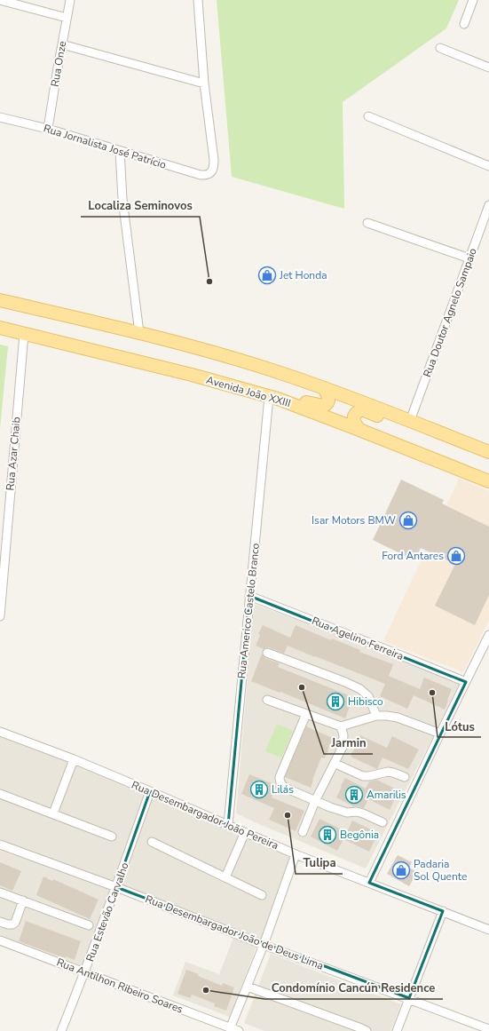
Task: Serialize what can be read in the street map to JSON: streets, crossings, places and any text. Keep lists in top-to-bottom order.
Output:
{
  "streets": {
    "main road": ["Avenida João XXIII"],
    "street": [
      "Rua Onze",
      "Rua Jornalista José Patrício",
      "Rua Doutor Agnelo Sampaio",
      "Rua Azar Chaib",
      "Rua Americo Castelo Branco",
      "Rua Agelino Ferreira",
      "Rua Desembargador João Pereira",
      "Rua Estevão Carvalho",
      "Rua Desembargador João de Deus Lima",
      "Rua Antilhon Ribeiro Soares"
    ]
  },
  "crossings": [
    ["Rua Onze", "Rua Jornalista José Patrício"],
    ["Avenida João XXIII", "Rua Azar Chaib"],
    ["Avenida João XXIII", "Rua Americo Castelo Branco"],
    ["Rua Americo Castelo Branco", "Rua Agelino Ferreira"],
    ["Rua Americo Castelo Branco", "Rua Desembargador João Pereira"],
    ["Rua Desembargador João Pereira", "Rua Estevão Carvalho"],
    ["Rua Estevão Carvalho", "Rua Desembargador João de Deus Lima"],
    ["Rua Estevão Carvalho", "Rua Antilhon Ribeiro Soares"]
  ],
  "places": {
    "shop": [
      "Jet Honda",
      "Isar Motors BMW",
      "Ford Antares",
      "Padaria Sol Quente"
    ],
    "other": [
      "Localiza Seminovos",
      "Jarmin",
      "Lótus",
      "Tulipa",
      "Condomínio Cancún Residence"
    ],
    "building": [
      "Hibisco",
      "Lilás",
      "Amarilis",
      "Begônia"
    ]
  }
}
